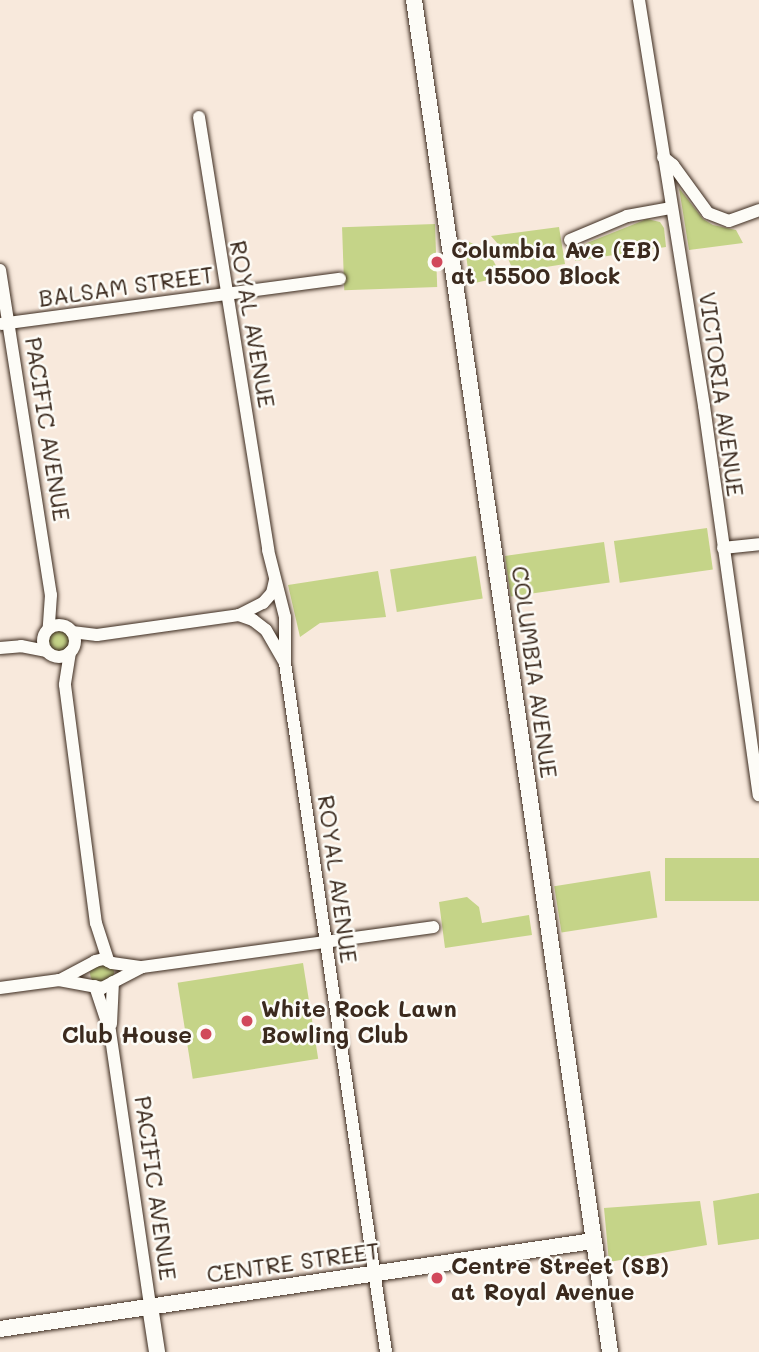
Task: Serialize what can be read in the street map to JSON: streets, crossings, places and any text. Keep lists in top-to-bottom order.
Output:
{
  "streets": {
    "street": [
      "BALSAM STREET",
      "ROYAL AVENUE",
      "VICTORIA AVENUE",
      "PACIFIC AVENUE",
      "COLUMBIA AVENUE",
      "CENTRE STREET"
    ]
  },
  "crossings": [
    ["BALSAM STREET", "ROYAL AVENUE"],
    ["BALSAM STREET", "PACIFIC AVENUE"],
    ["ROYAL AVENUE", "CENTRE STREET"],
    ["PACIFIC AVENUE", "CENTRE STREET"],
    ["COLUMBIA AVENUE", "CENTRE STREET"]
  ],
  "places": [
    "Columbia Ave (EB) at 15500 Block",
    "White Rock Lawn Bowling Club",
    "Club House",
    "Centre Street (SB) at Royal Avenue"
  ]
}
